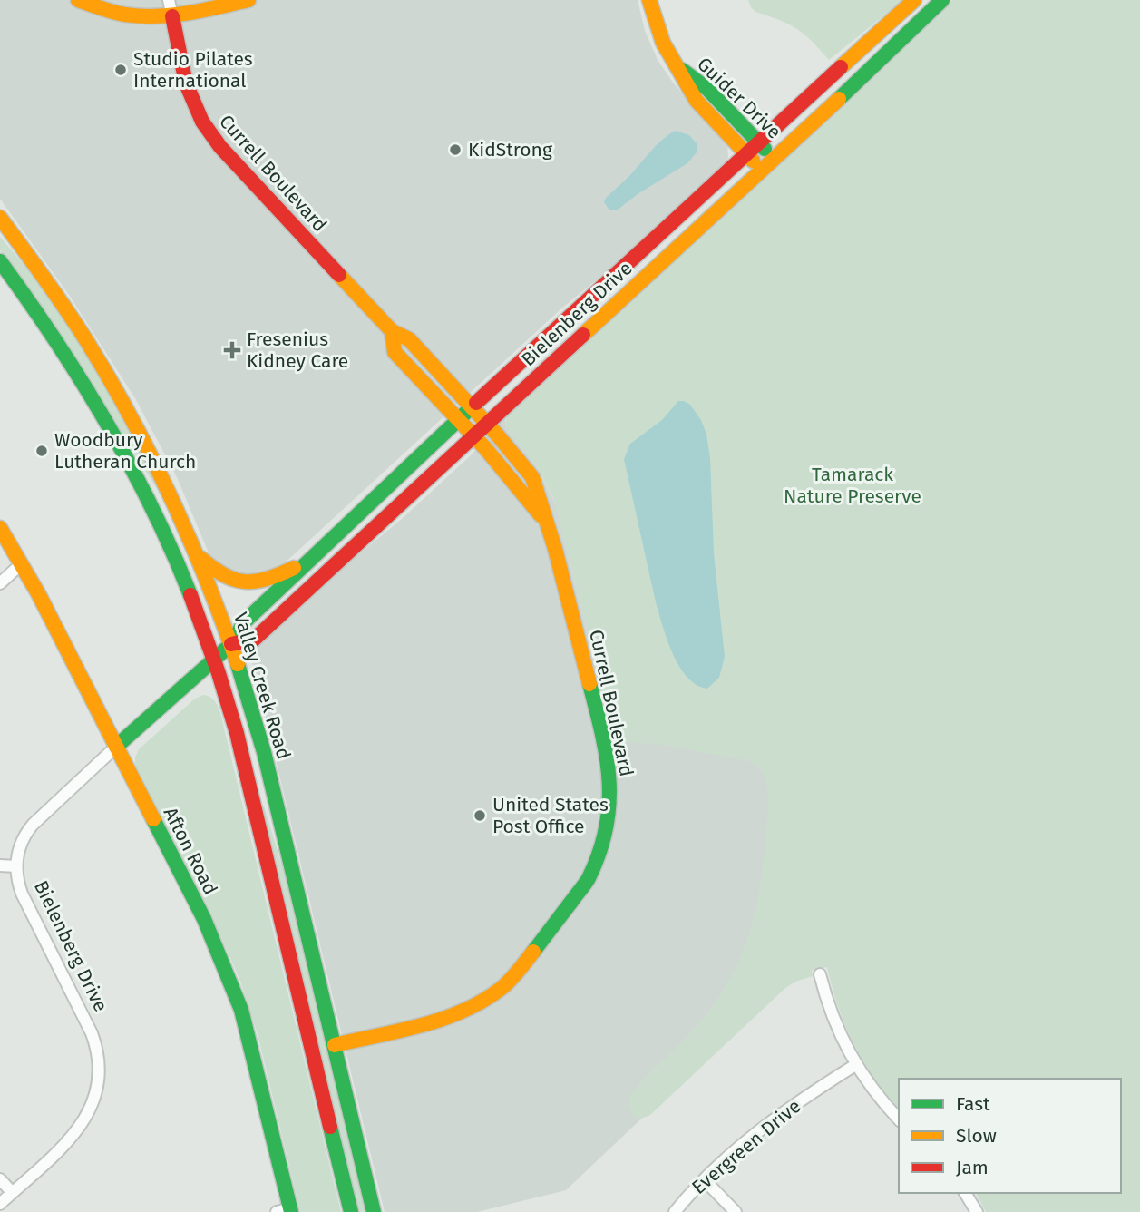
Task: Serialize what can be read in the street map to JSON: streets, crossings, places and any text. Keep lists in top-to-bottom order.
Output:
{
  "streets": {
    "street": [
      "Guider Drive",
      "Currell Boulevard",
      "Bielenberg Drive",
      "Valley Creek Road",
      "Afton Road",
      "Evergreen Drive"
    ]
  },
  "crossings": [
    ["Guider Drive", "Bielenberg Drive"],
    ["Currell Boulevard", "Bielenberg Drive"],
    ["Currell Boulevard", "Valley Creek Road"],
    ["Bielenberg Drive", "Valley Creek Road"],
    ["Bielenberg Drive", "Afton Road"]
  ],
  "parks": ["Tamarack Nature Preserve"],
  "places": {
    "other": [
      "Studio Pilates International",
      "KidStrong",
      "Woodbury Lutheran Church",
      "United States Post Office"
    ],
    "health": ["Fresenius Kidney Care"]
  },
  "legend": ["Fast", "Slow", "Jam"]
}
